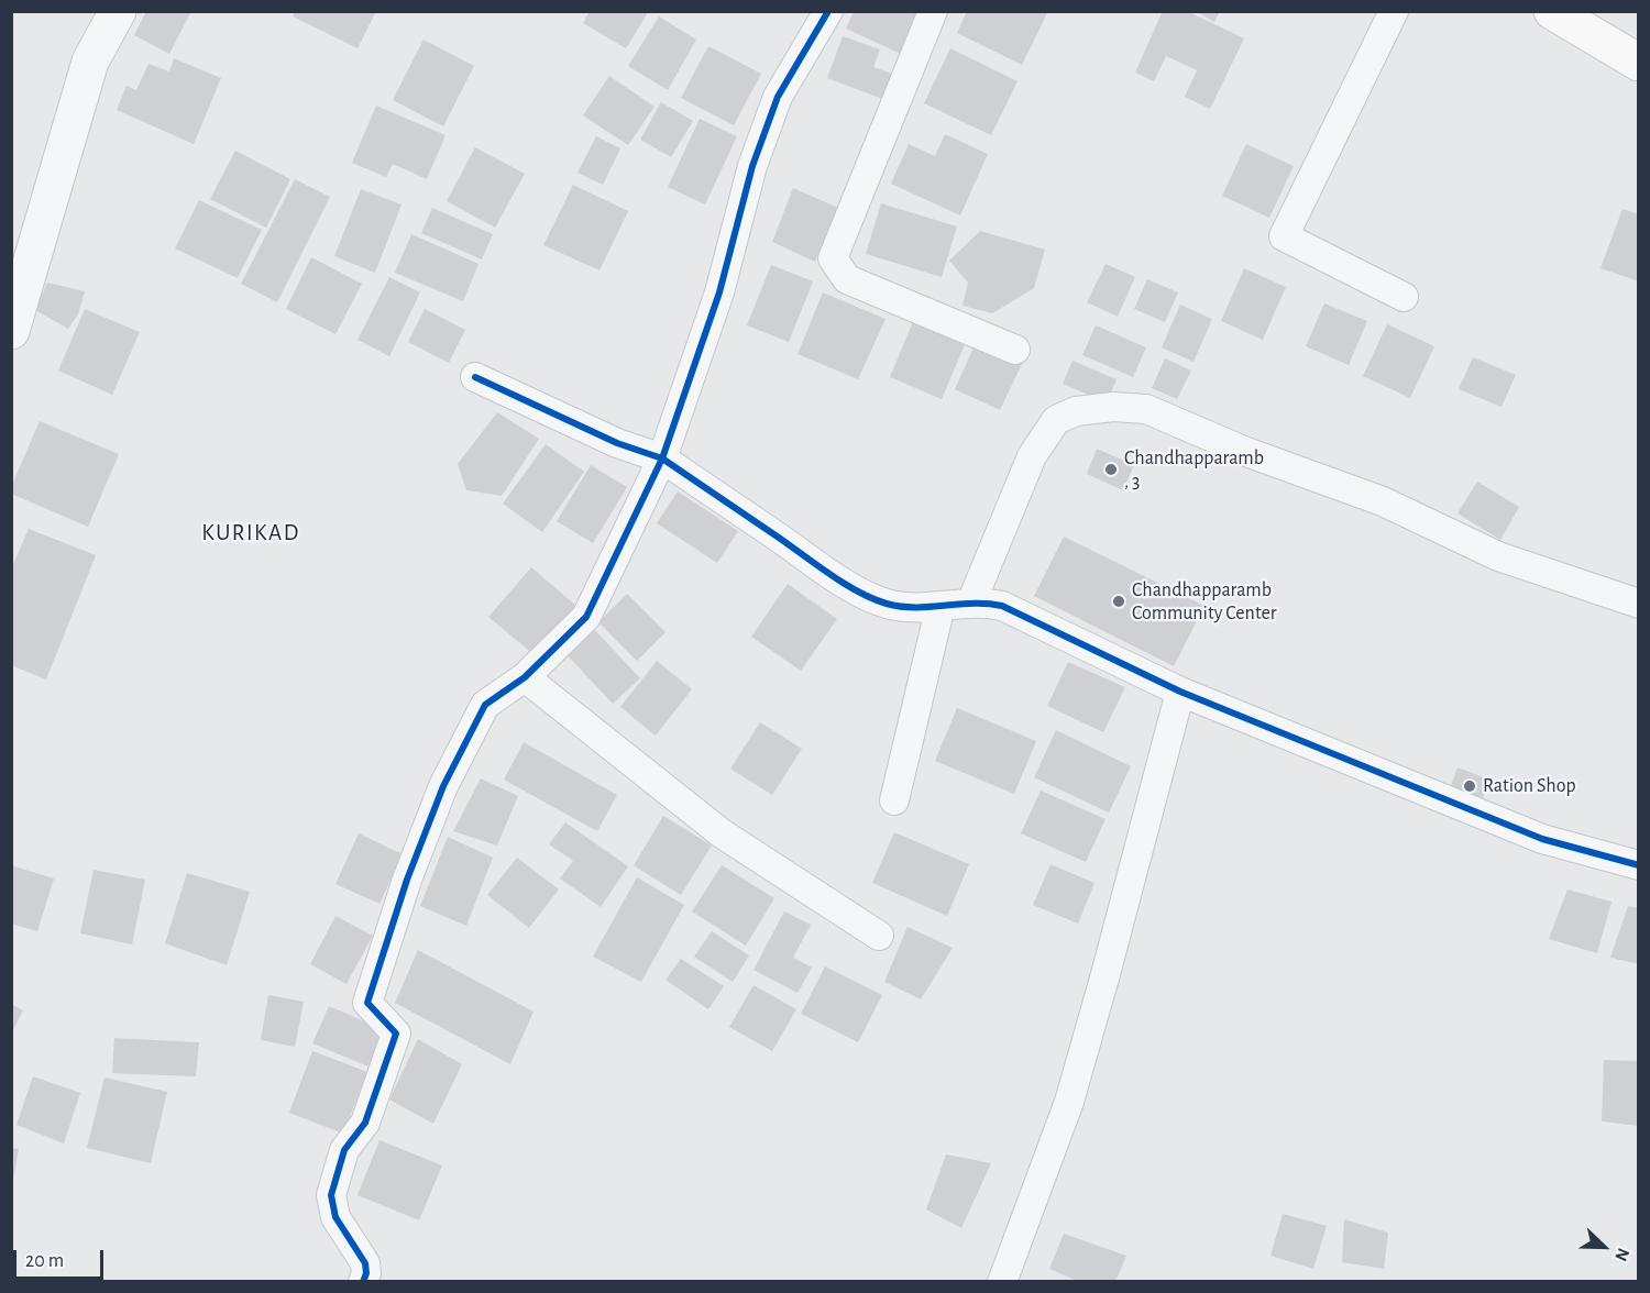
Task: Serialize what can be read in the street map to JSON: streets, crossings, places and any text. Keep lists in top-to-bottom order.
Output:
{
  "districts": ["KURIKAD"],
  "places": ["Chandhapparamb , 3", "Chandhapparamb Community Center", "Ration Shop"],
  "scale_bar": "20 m",
  "north": "bottom right"
}
